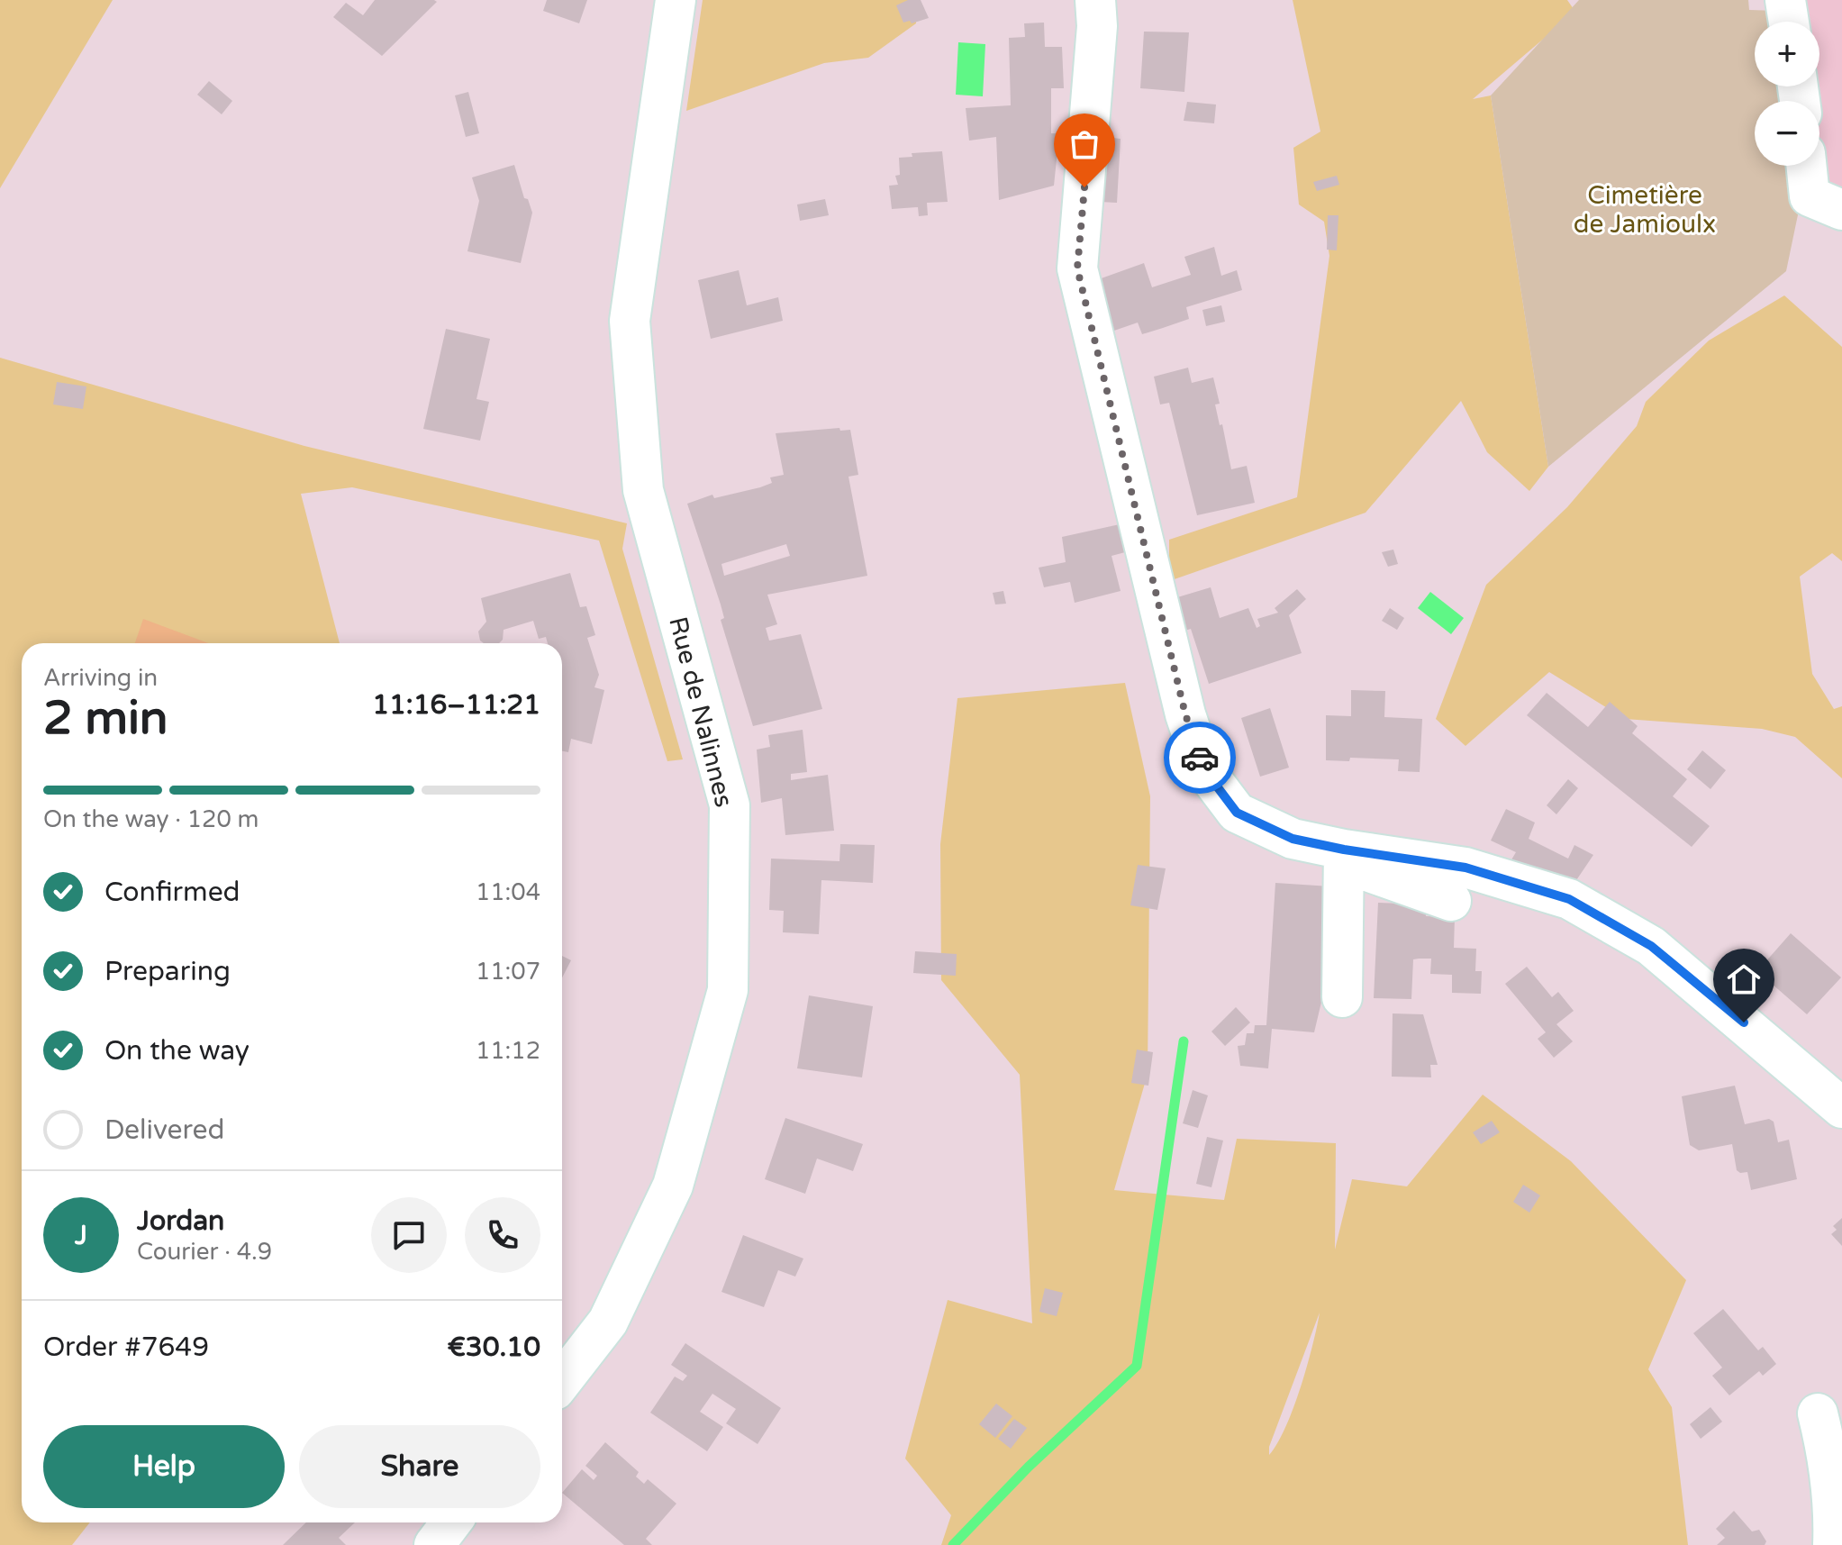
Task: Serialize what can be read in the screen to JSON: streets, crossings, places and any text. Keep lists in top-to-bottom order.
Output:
{
  "streets": {
    "street": ["Rue de Nalinnes"]
  },
  "parks": ["Cimetière de Jamioulx"],
  "page": {
    "map_buttons": ["+", "−"],
    "heading": ["2 min", "Arriving in", "11:16–11:21"],
    "panel": [
      "Jordan",
      "Courier · 4.9",
      "Order #7649",
      "€30.10"
    ],
    "bar": "On the way · 120 m",
    "list": [
      ["Confirmed", "11:04"],
      ["Preparing", "11:07"],
      ["On the way", "11:12"],
      "Delivered"
    ],
    "round": "J",
    "buttons": ["Help", "Share"]
  }
}
